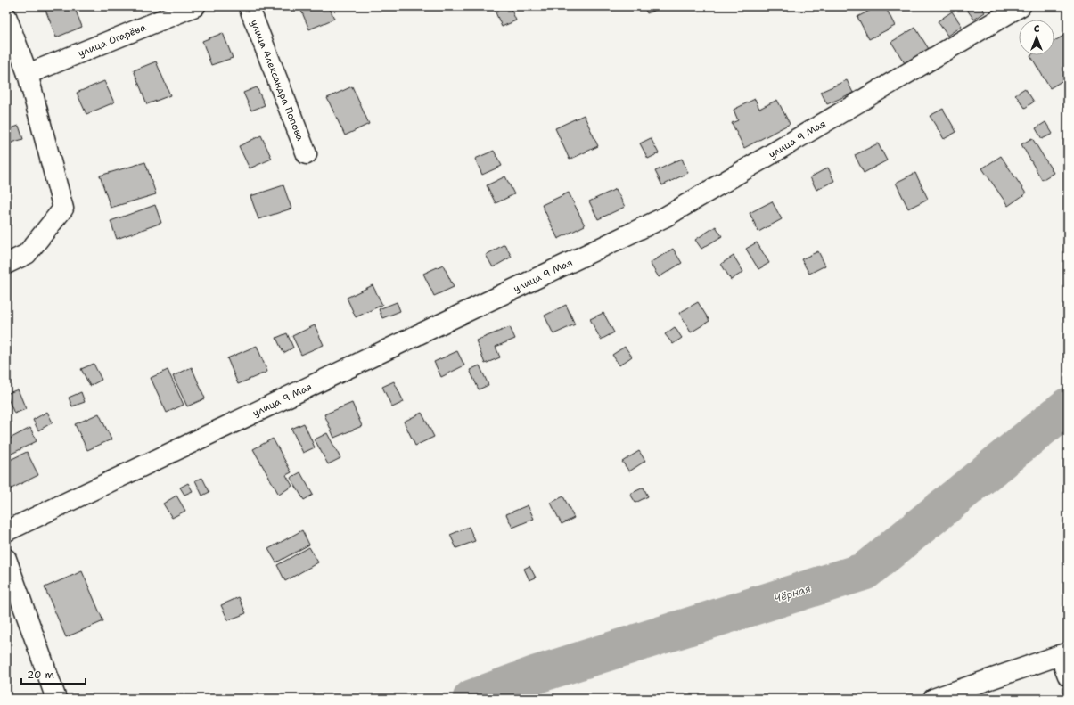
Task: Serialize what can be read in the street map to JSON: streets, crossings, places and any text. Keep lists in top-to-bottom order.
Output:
{
  "streets": {
    "street": ["улица Огарёва", "улица Александра Попова", "улица 9 Мая"]
  },
  "water": ["Чёрная"],
  "scale_bar": "20 m",
  "north": "top"
}
